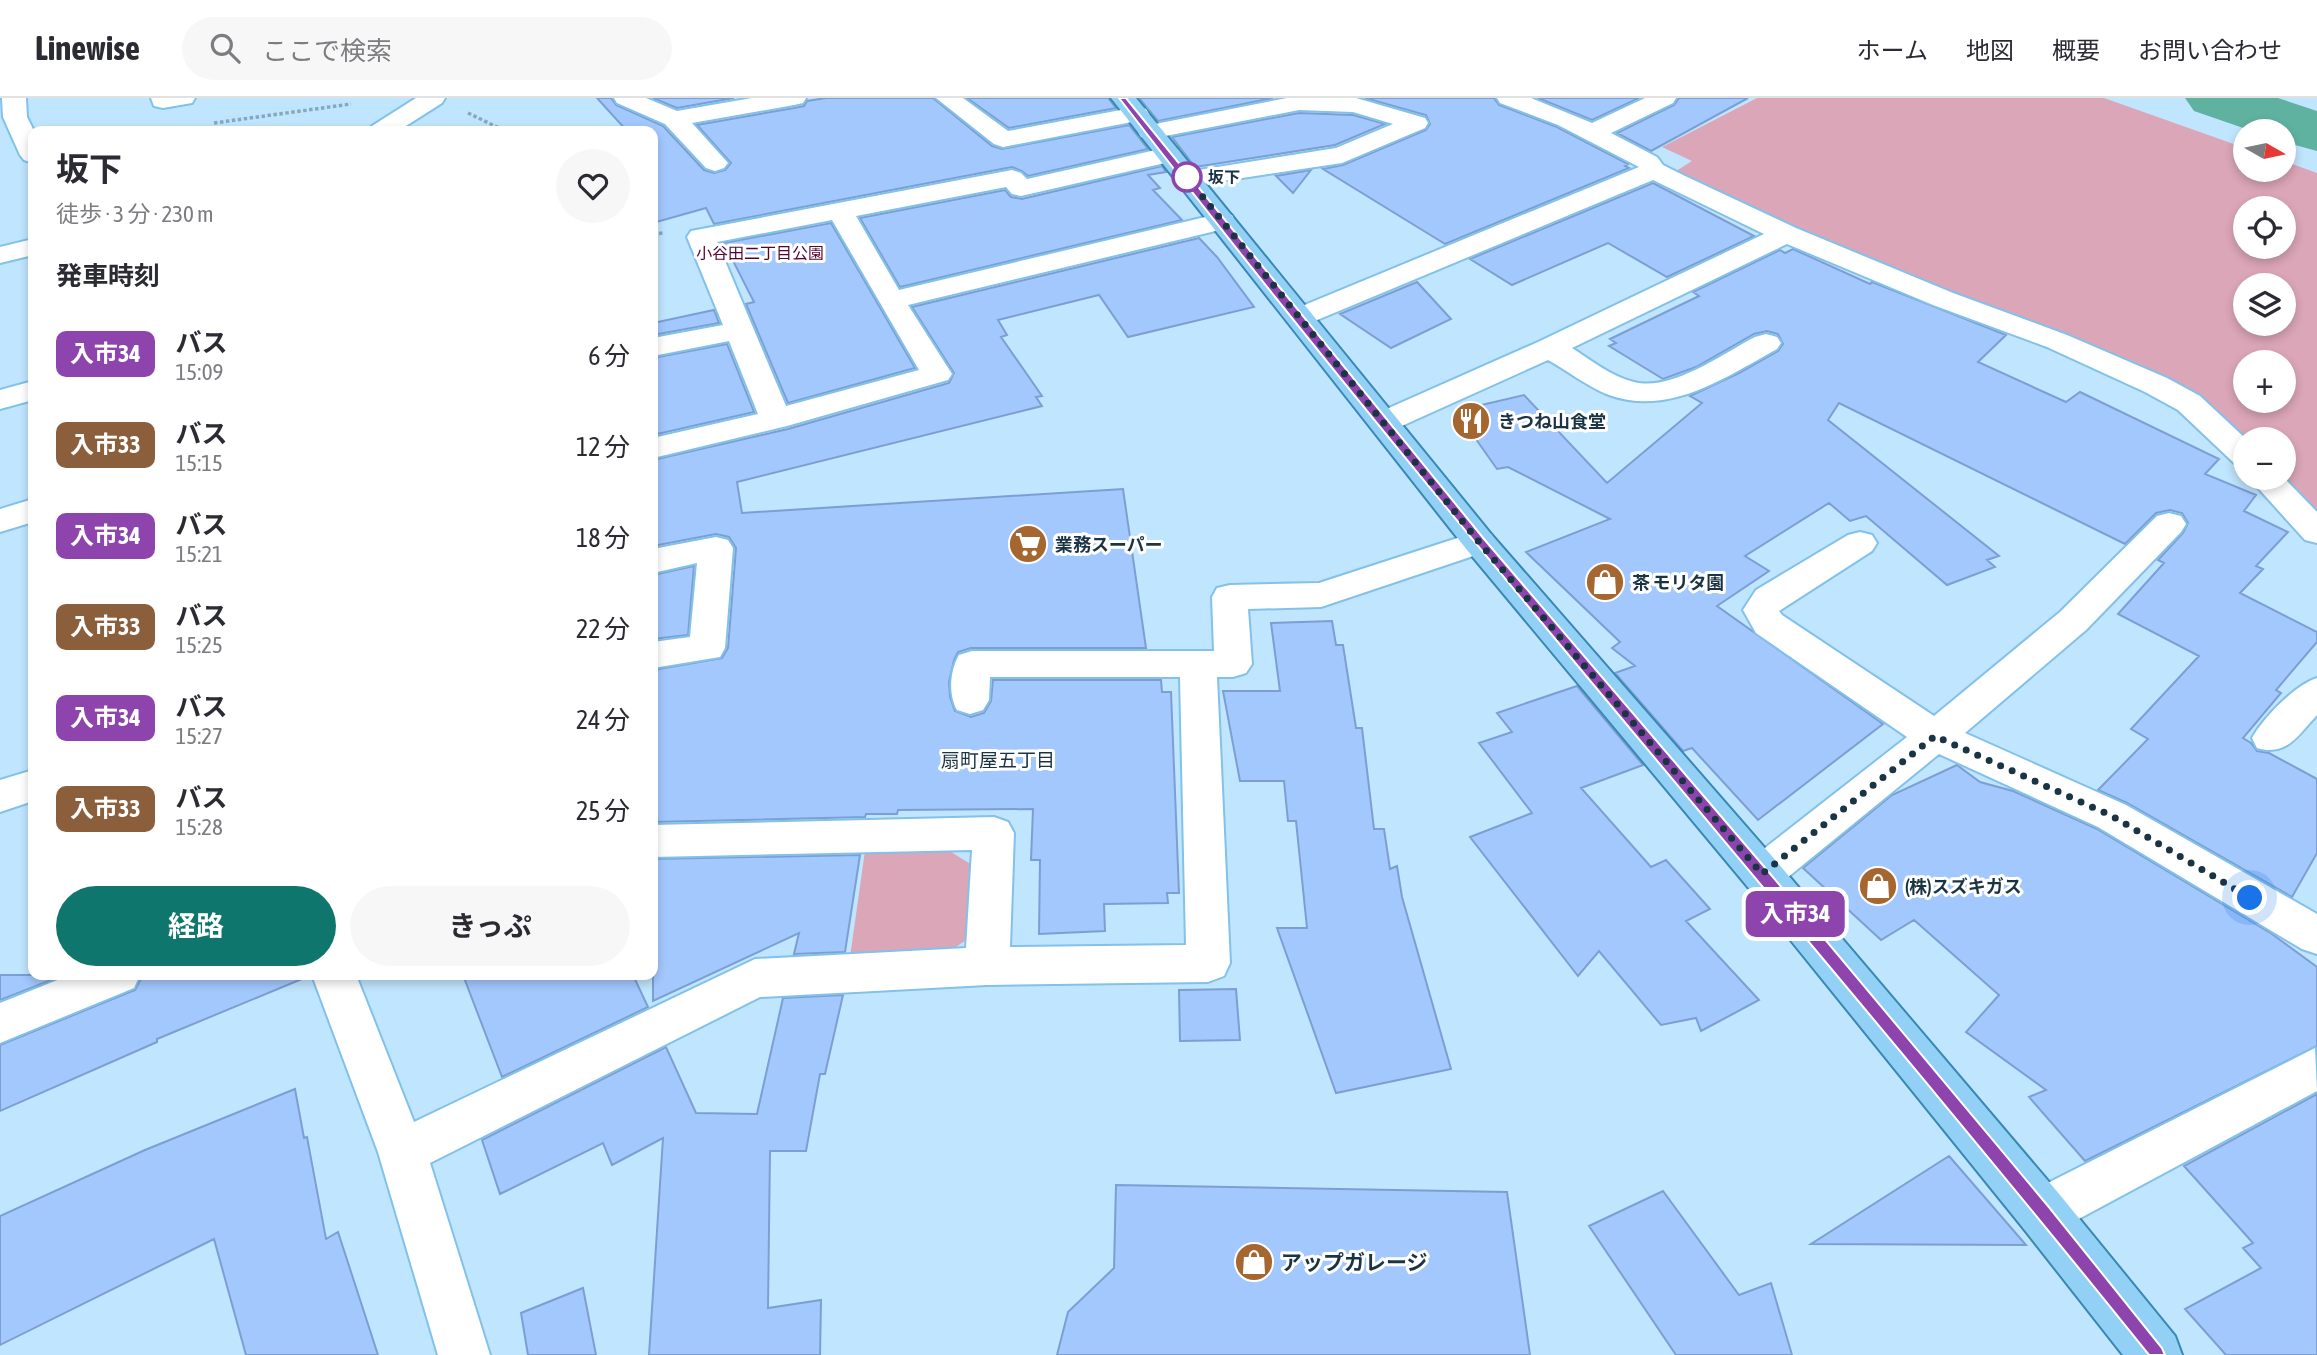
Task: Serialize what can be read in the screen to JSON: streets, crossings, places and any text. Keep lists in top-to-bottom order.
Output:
{
  "districts": ["扇町屋五丁目"],
  "parks": ["小谷田二丁目公園"],
  "places": {
    "other": ["坂下"],
    "restaurant": ["きつね山食堂"],
    "supermarket": ["業務スーパー"],
    "shop": ["茶 モリタ園", "(株)スズキガス", "アップガレージ"]
  },
  "lines": ["bus line 入市34"],
  "north": "right",
  "page": {
    "header": "Linewise",
    "search": "ここで検索",
    "nav": [
      "ホーム",
      "地図",
      "概要",
      "お問い合わせ"
    ],
    "on_map": "入市34",
    "map_buttons": ["+", "−"],
    "heading": [
      ["坂下", "徒歩 · 3 分 · 230 m"],
      "発車時刻"
    ],
    "list": [
      {
        "mark": "入市34",
        "name": "バス",
        "note": "15:09",
        "value": "6 分"
      },
      {
        "mark": "入市33",
        "name": "バス",
        "note": "15:15",
        "value": "12 分"
      },
      {
        "mark": "入市34",
        "name": "バス",
        "note": "15:21",
        "value": "18 分"
      },
      {
        "mark": "入市33",
        "name": "バス",
        "note": "15:25",
        "value": "22 分"
      },
      {
        "mark": "入市34",
        "name": "バス",
        "note": "15:27",
        "value": "24 分"
      },
      {
        "mark": "入市33",
        "name": "バス",
        "note": "15:28",
        "value": "25 分"
      }
    ],
    "buttons": ["経路", "きっぷ"]
  }
}
